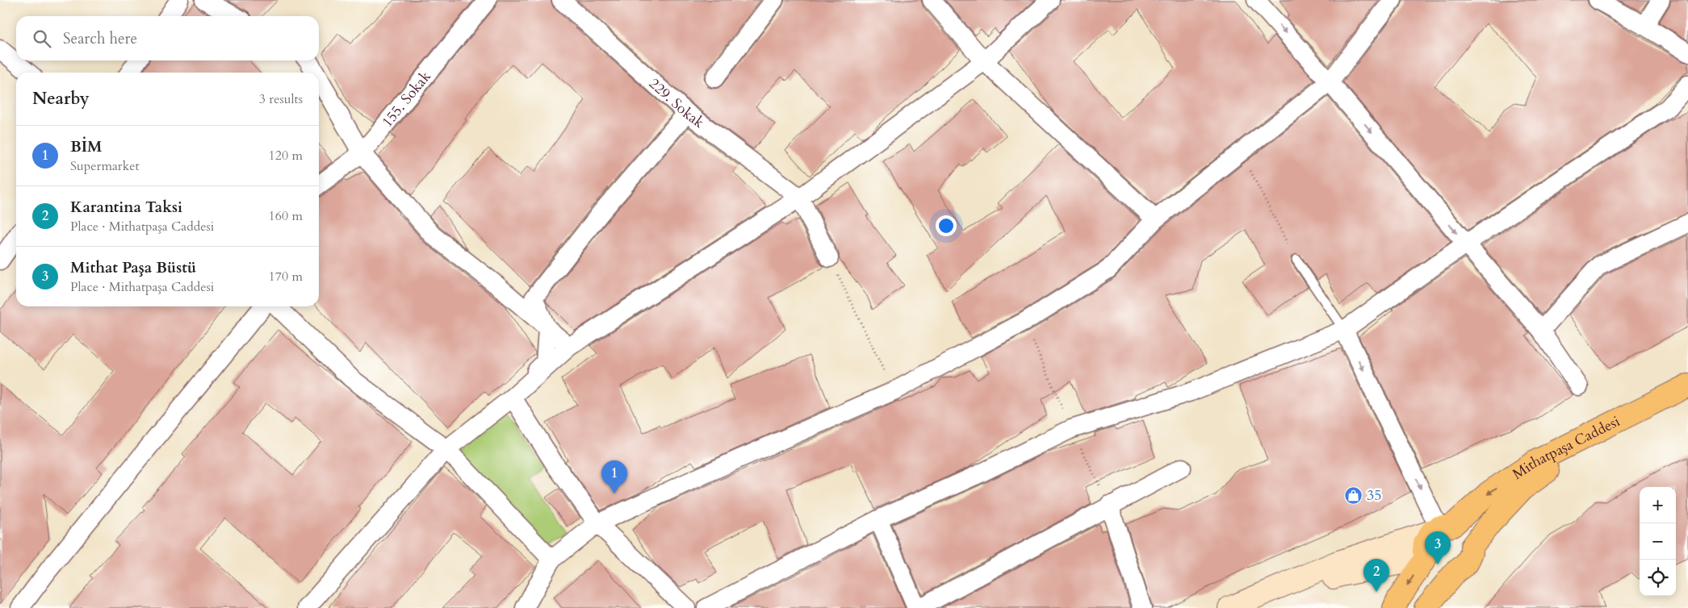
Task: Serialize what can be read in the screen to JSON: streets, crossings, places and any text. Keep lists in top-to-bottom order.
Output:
{
  "streets": {
    "main road": ["Mithatpaşa Caddesi"],
    "street": ["155. Sokak", "229. Sokak"]
  },
  "places": {
    "shop": ["35"]
  },
  "page": {
    "search": "Search here",
    "heading": ["Nearby", "3 results"],
    "list": [
      {
        "mark": "1",
        "name": "BİM",
        "note": "Supermarket",
        "value": "120 m"
      },
      {
        "mark": "2",
        "name": "Karantina Taksi",
        "note": "Place · Mithatpaşa Caddesi",
        "value": "160 m"
      },
      {
        "mark": "3",
        "name": "Mithat Paşa Büstü",
        "note": "Place · Mithatpaşa Caddesi",
        "value": "170 m"
      }
    ],
    "pins": ["1", "3", "2"],
    "map_buttons": ["+", "−"]
  }
}
